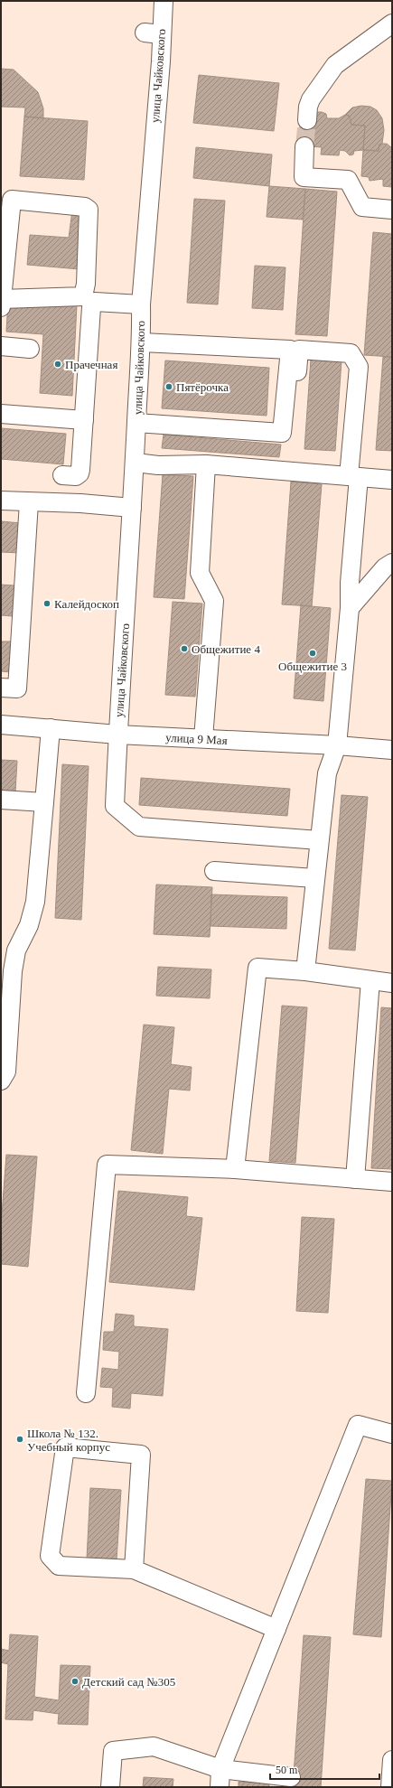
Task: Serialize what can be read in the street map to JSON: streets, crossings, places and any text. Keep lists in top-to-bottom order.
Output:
{
  "streets": {
    "street": ["улица Чайковского", "улица 9 Мая"]
  },
  "crossings": [
    ["улица Чайковского", "улица 9 Мая"]
  ],
  "places": [
    "Прачечная",
    "Пятёрочка",
    "Калейдоскоп",
    "Общежитие 4",
    "Общежитие 3",
    "Школа № 132. Учебный корпус",
    "Детский сад №305"
  ],
  "scale_bar": "50 m"
}
